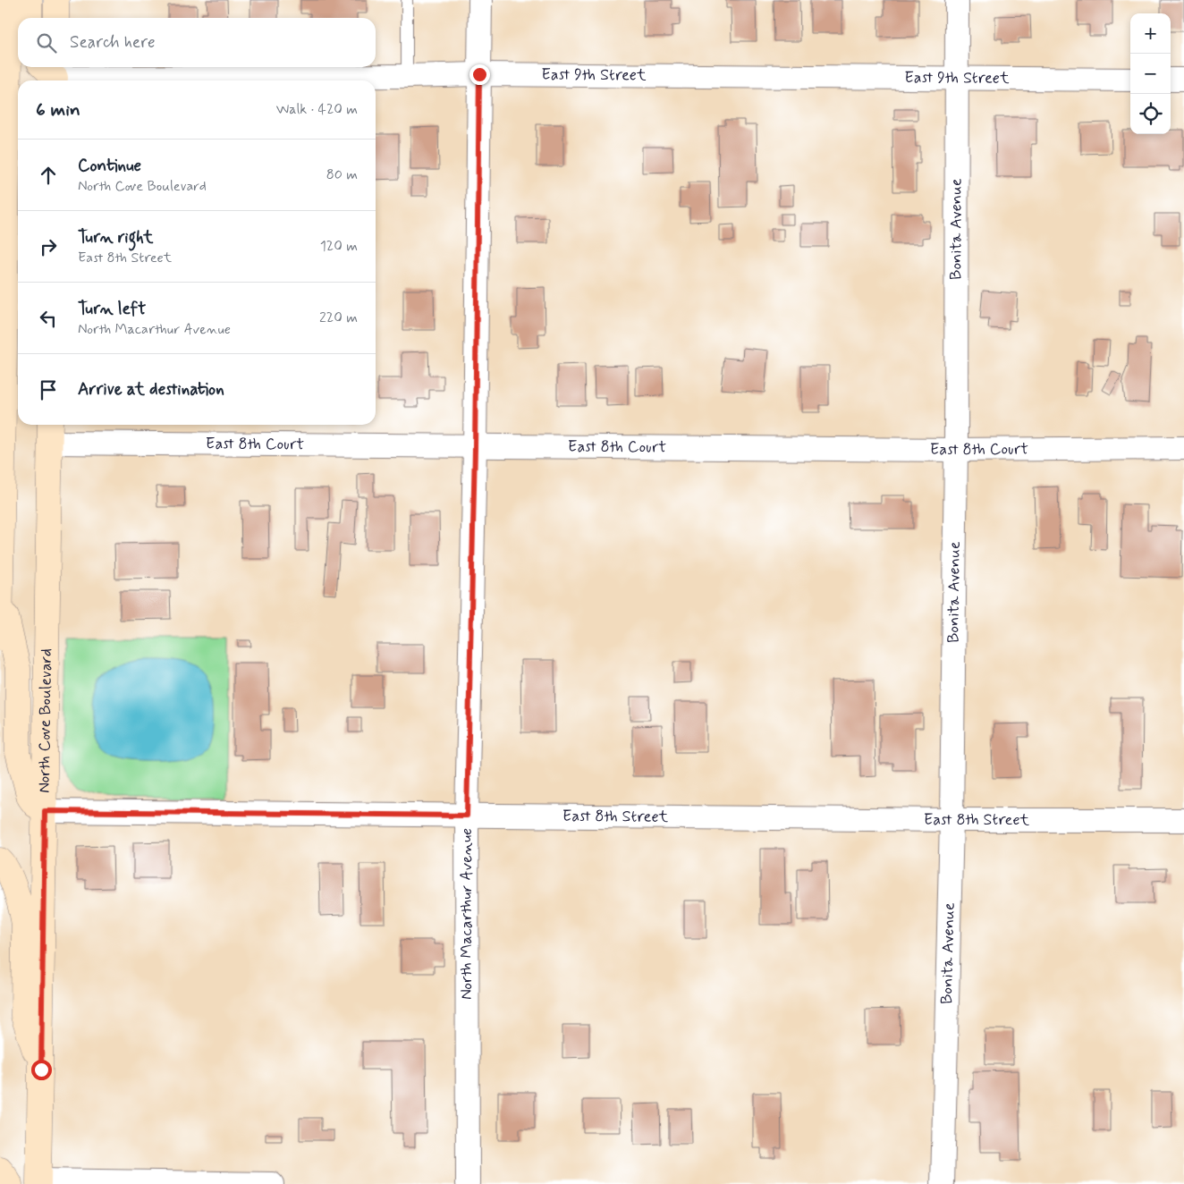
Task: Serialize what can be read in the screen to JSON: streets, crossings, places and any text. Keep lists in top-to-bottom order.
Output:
{
  "streets": {
    "main road": ["North Cove Boulevard"],
    "street": [
      "East 9th Street",
      "Bonita Avenue",
      "East 8th Court",
      "East 8th Street",
      "North Macarthur Avenue"
    ]
  },
  "crossings": [
    ["East 9th Street", "Bonita Avenue"],
    ["East 9th Street", "North Macarthur Avenue"],
    ["Bonita Avenue", "East 8th Court"],
    ["Bonita Avenue", "East 8th Street"],
    ["East 8th Court", "North Cove Boulevard"],
    ["East 8th Court", "North Macarthur Avenue"],
    ["North Cove Boulevard", "East 8th Street"],
    ["East 8th Street", "North Macarthur Avenue"]
  ],
  "page": {
    "map_buttons": ["+", "−"],
    "search": "Search here",
    "heading": ["6 min", "Walk · 420 m"],
    "list": [
      ["Continue", "North Cove Boulevard", "80 m"],
      ["Turn right", "East 8th Street", "120 m"],
      ["Turn left", "North Macarthur Avenue", "220 m"],
      "Arrive at destination"
    ]
  }
}
